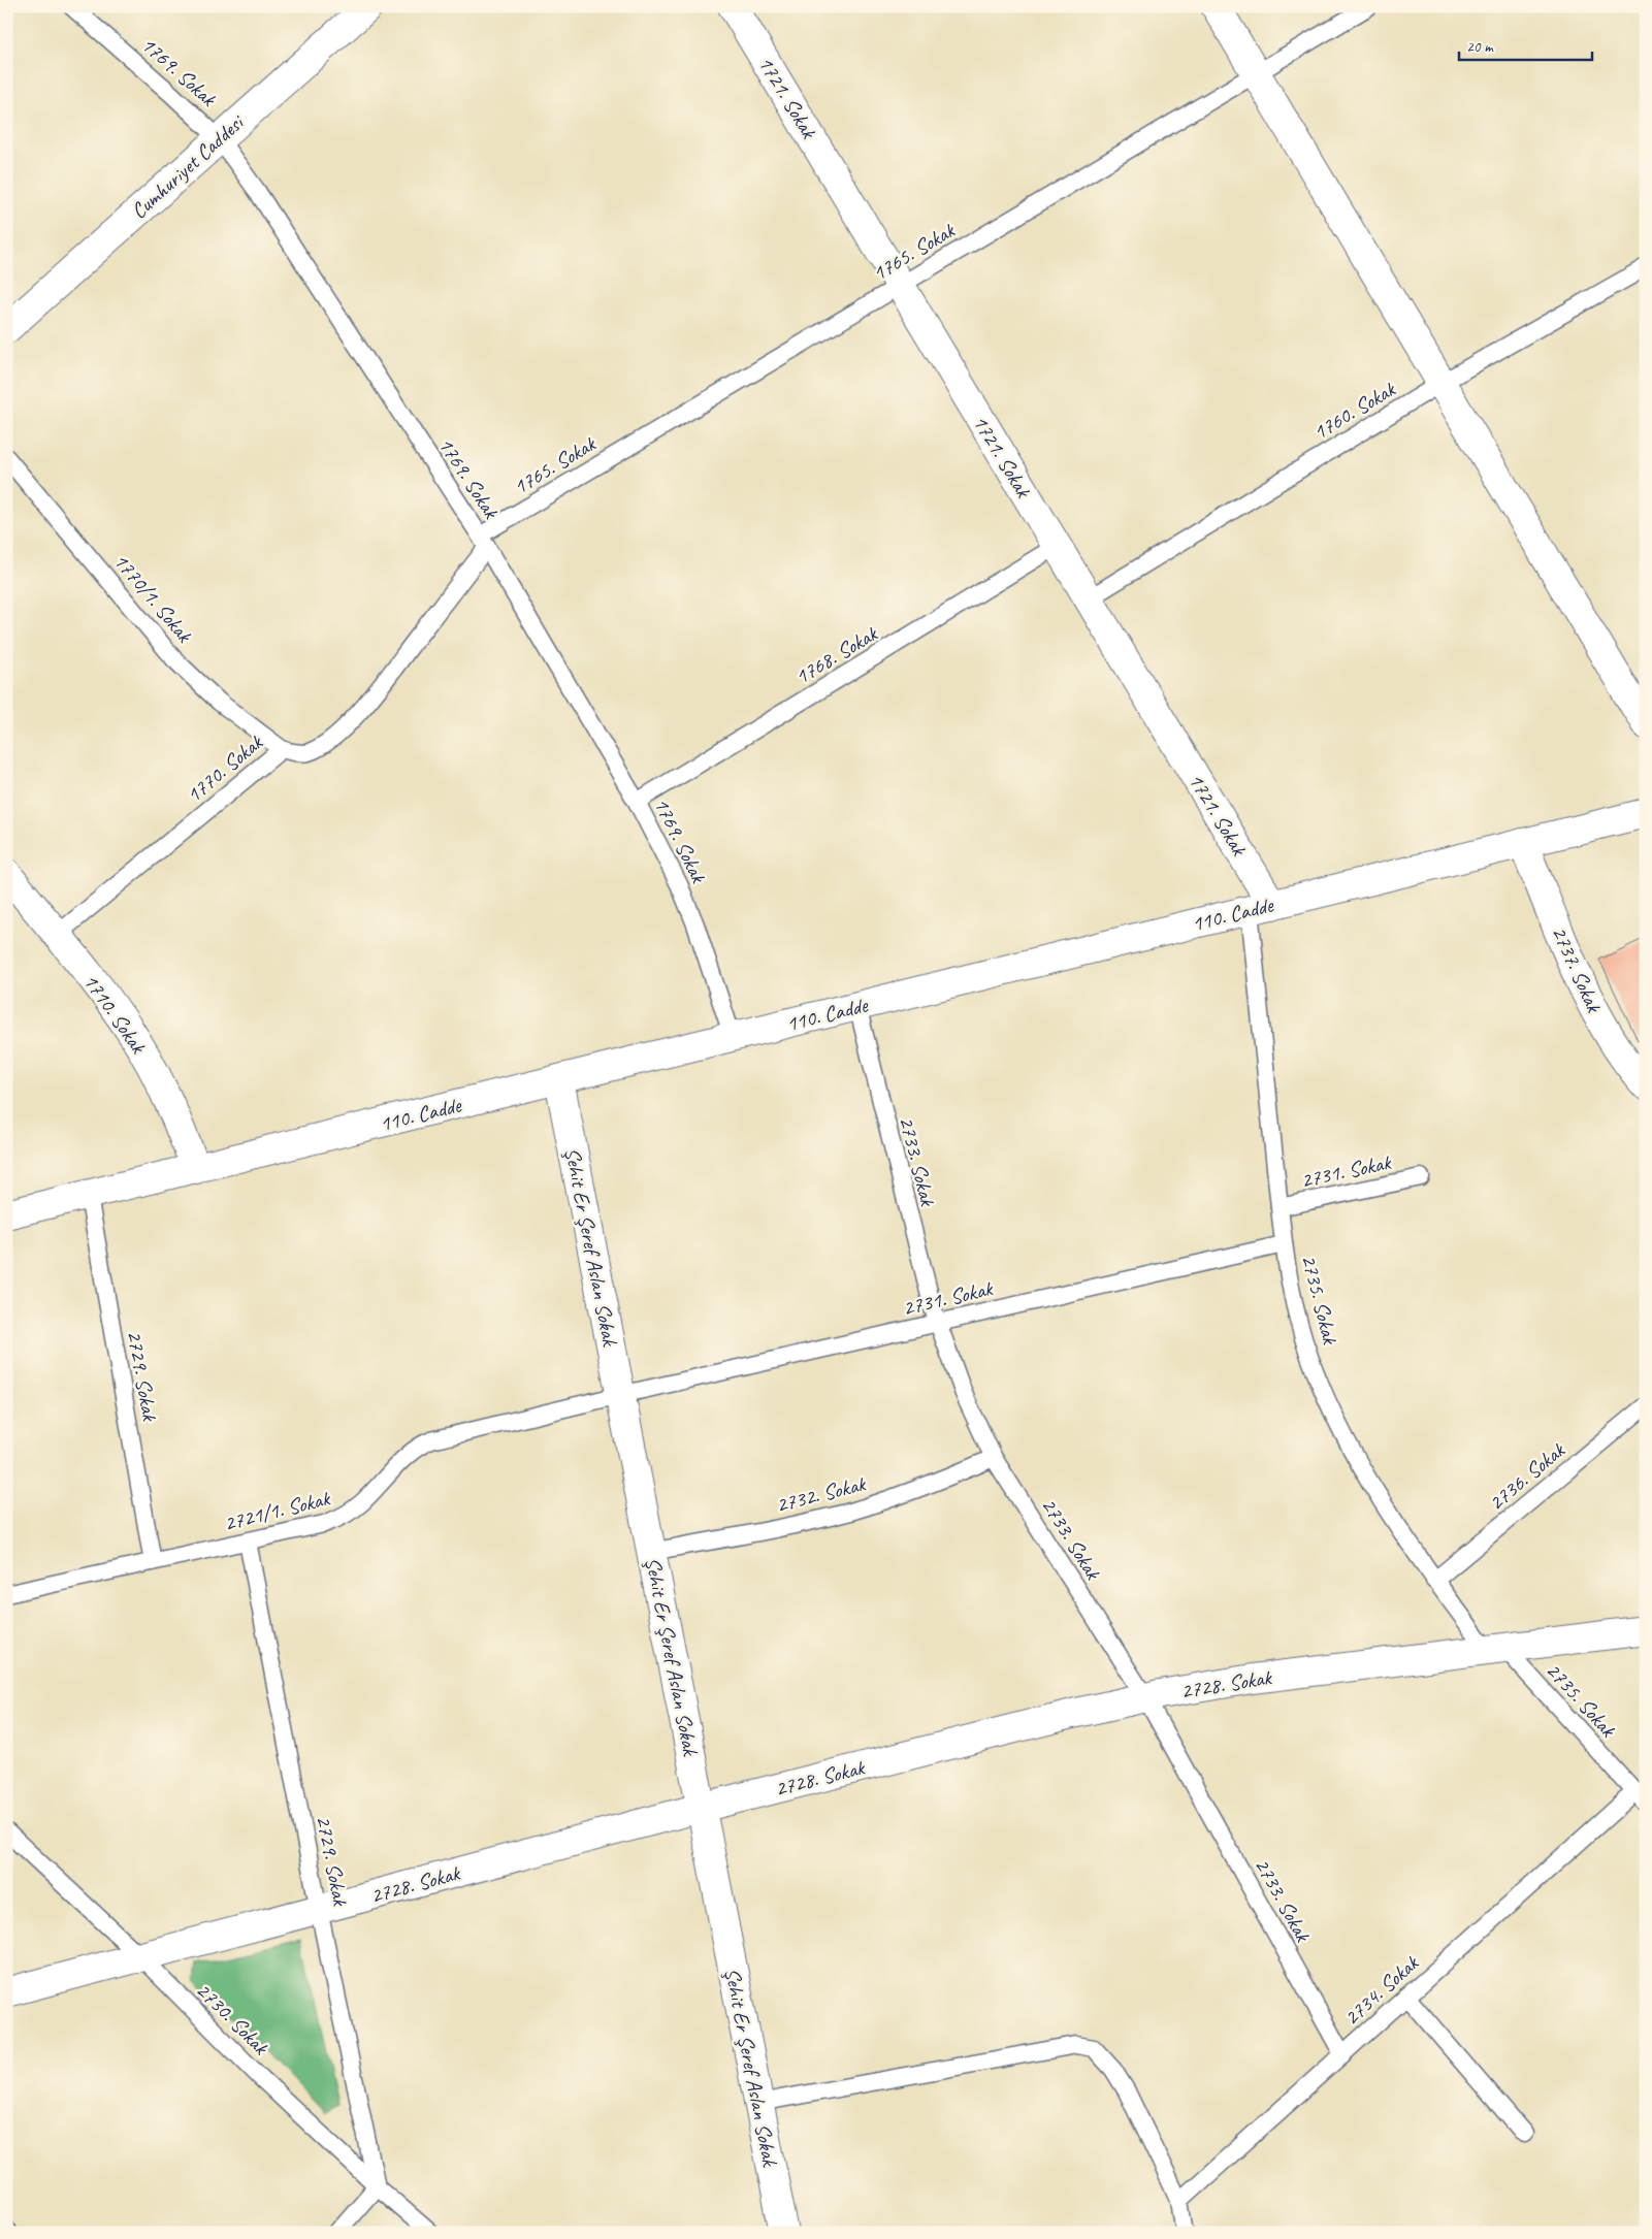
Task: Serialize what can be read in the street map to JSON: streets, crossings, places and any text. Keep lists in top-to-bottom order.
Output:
{
  "streets": {
    "street": [
      "1721. Sokak",
      "Cumhuriyet Caddesi",
      "110. Cadde",
      "2737. Sokak",
      "1710. Sokak",
      "Şehit Er Şeref Aslan Sokak",
      "2728. Sokak"
    ],
    "lane": [
      "1769. Sokak",
      "1765. Sokak",
      "1760. Sokak",
      "1770/1. Sokak",
      "1768. Sokak",
      "1770. Sokak",
      "2733. Sokak",
      "2731. Sokak",
      "2735. Sokak",
      "2729. Sokak",
      "2736. Sokak",
      "2732. Sokak",
      "2721/1. Sokak",
      "2734. Sokak",
      "2730. Sokak"
    ]
  },
  "crossings": [
    ["1769. Sokak", "Cumhuriyet Caddesi"],
    ["1769. Sokak", "1765. Sokak"],
    ["1769. Sokak", "1768. Sokak"],
    ["1769. Sokak", "1770. Sokak"],
    ["1769. Sokak", "110. Cadde"],
    ["1721. Sokak", "1765. Sokak"],
    ["1721. Sokak", "1760. Sokak"],
    ["1721. Sokak", "1768. Sokak"],
    ["1721. Sokak", "110. Cadde"],
    ["1721. Sokak", "2735. Sokak"],
    ["1765. Sokak", "1770. Sokak"],
    ["1770/1. Sokak", "1770. Sokak"],
    ["1770. Sokak", "1710. Sokak"],
    ["110. Cadde", "2737. Sokak"],
    ["110. Cadde", "1710. Sokak"],
    ["110. Cadde", "2733. Sokak"],
    ["110. Cadde", "Şehit Er Şeref Aslan Sokak"],
    ["110. Cadde", "2735. Sokak"],
    ["110. Cadde", "2729. Sokak"],
    ["2733. Sokak", "2731. Sokak"],
    ["2733. Sokak", "2732. Sokak"],
    ["2733. Sokak", "2728. Sokak"],
    ["2733. Sokak", "2734. Sokak"],
    ["2731. Sokak", "Şehit Er Şeref Aslan Sokak"],
    ["2731. Sokak", "2735. Sokak"],
    ["2731. Sokak", "2721/1. Sokak"],
    ["Şehit Er Şeref Aslan Sokak", "2732. Sokak"],
    ["Şehit Er Şeref Aslan Sokak", "2721/1. Sokak"],
    ["Şehit Er Şeref Aslan Sokak", "2728. Sokak"],
    ["2735. Sokak", "2736. Sokak"],
    ["2735. Sokak", "2728. Sokak"],
    ["2735. Sokak", "2734. Sokak"],
    ["2729. Sokak", "2721/1. Sokak"],
    ["2729. Sokak", "2728. Sokak"],
    ["2729. Sokak", "2730. Sokak"],
    ["2728. Sokak", "2730. Sokak"]
  ],
  "scale_bar": "20 m"
}
